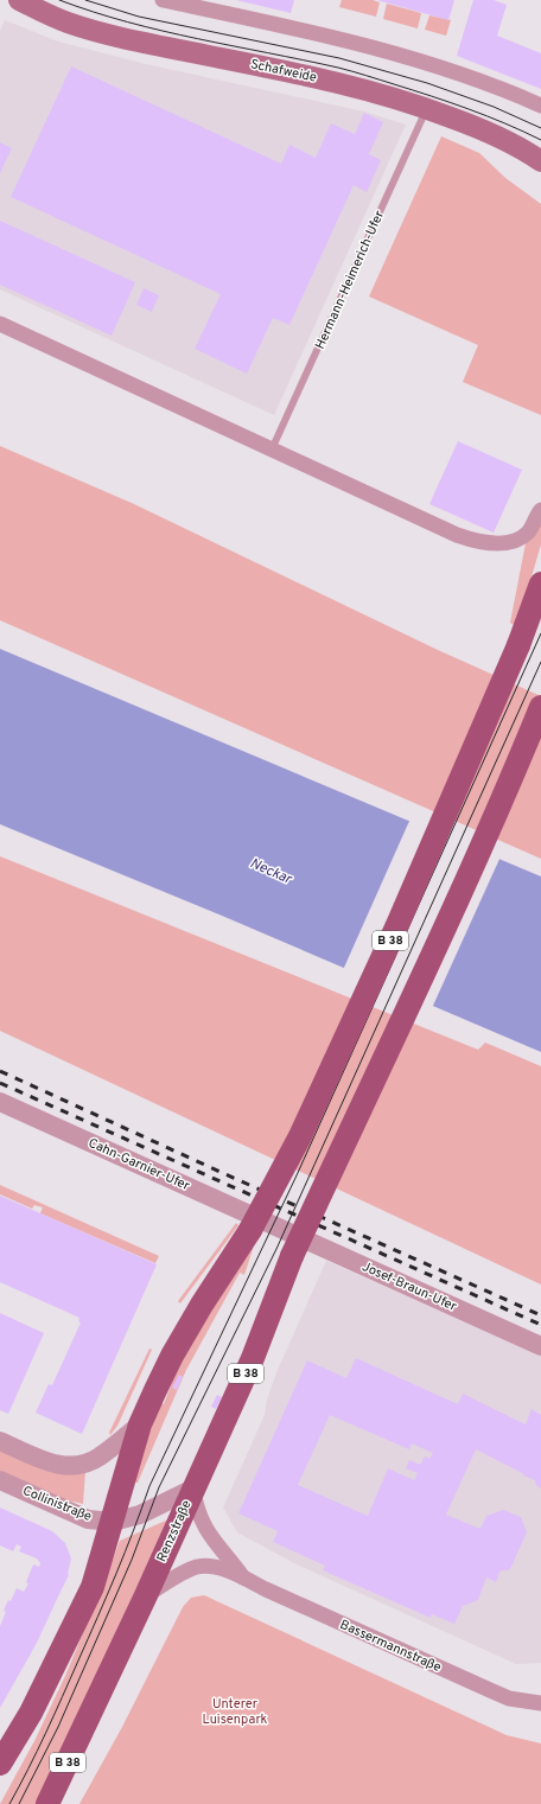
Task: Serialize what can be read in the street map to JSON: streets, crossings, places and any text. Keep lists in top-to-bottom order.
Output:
{
  "streets": {
    "main road": ["Schafweide", "B 38", "Renzstraße"],
    "street": [
      "Cahn-Garnier-Ufer",
      "Josef-Braun-Ufer",
      "Collinistraße",
      "Bassermannstraße"
    ],
    "lane": ["Hermann-Heimerich-Ufer"]
  },
  "crossings": [
    ["Schafweide", "Hermann-Heimerich-Ufer"],
    ["B 38", "Collinistraße"],
    ["Cahn-Garnier-Ufer", "Josef-Braun-Ufer"],
    ["Collinistraße", "Renzstraße"],
    ["Collinistraße", "Bassermannstraße"],
    ["Renzstraße", "Bassermannstraße"]
  ],
  "water": ["Neckar"],
  "parks": ["Unterer Luisenpark"]
}
